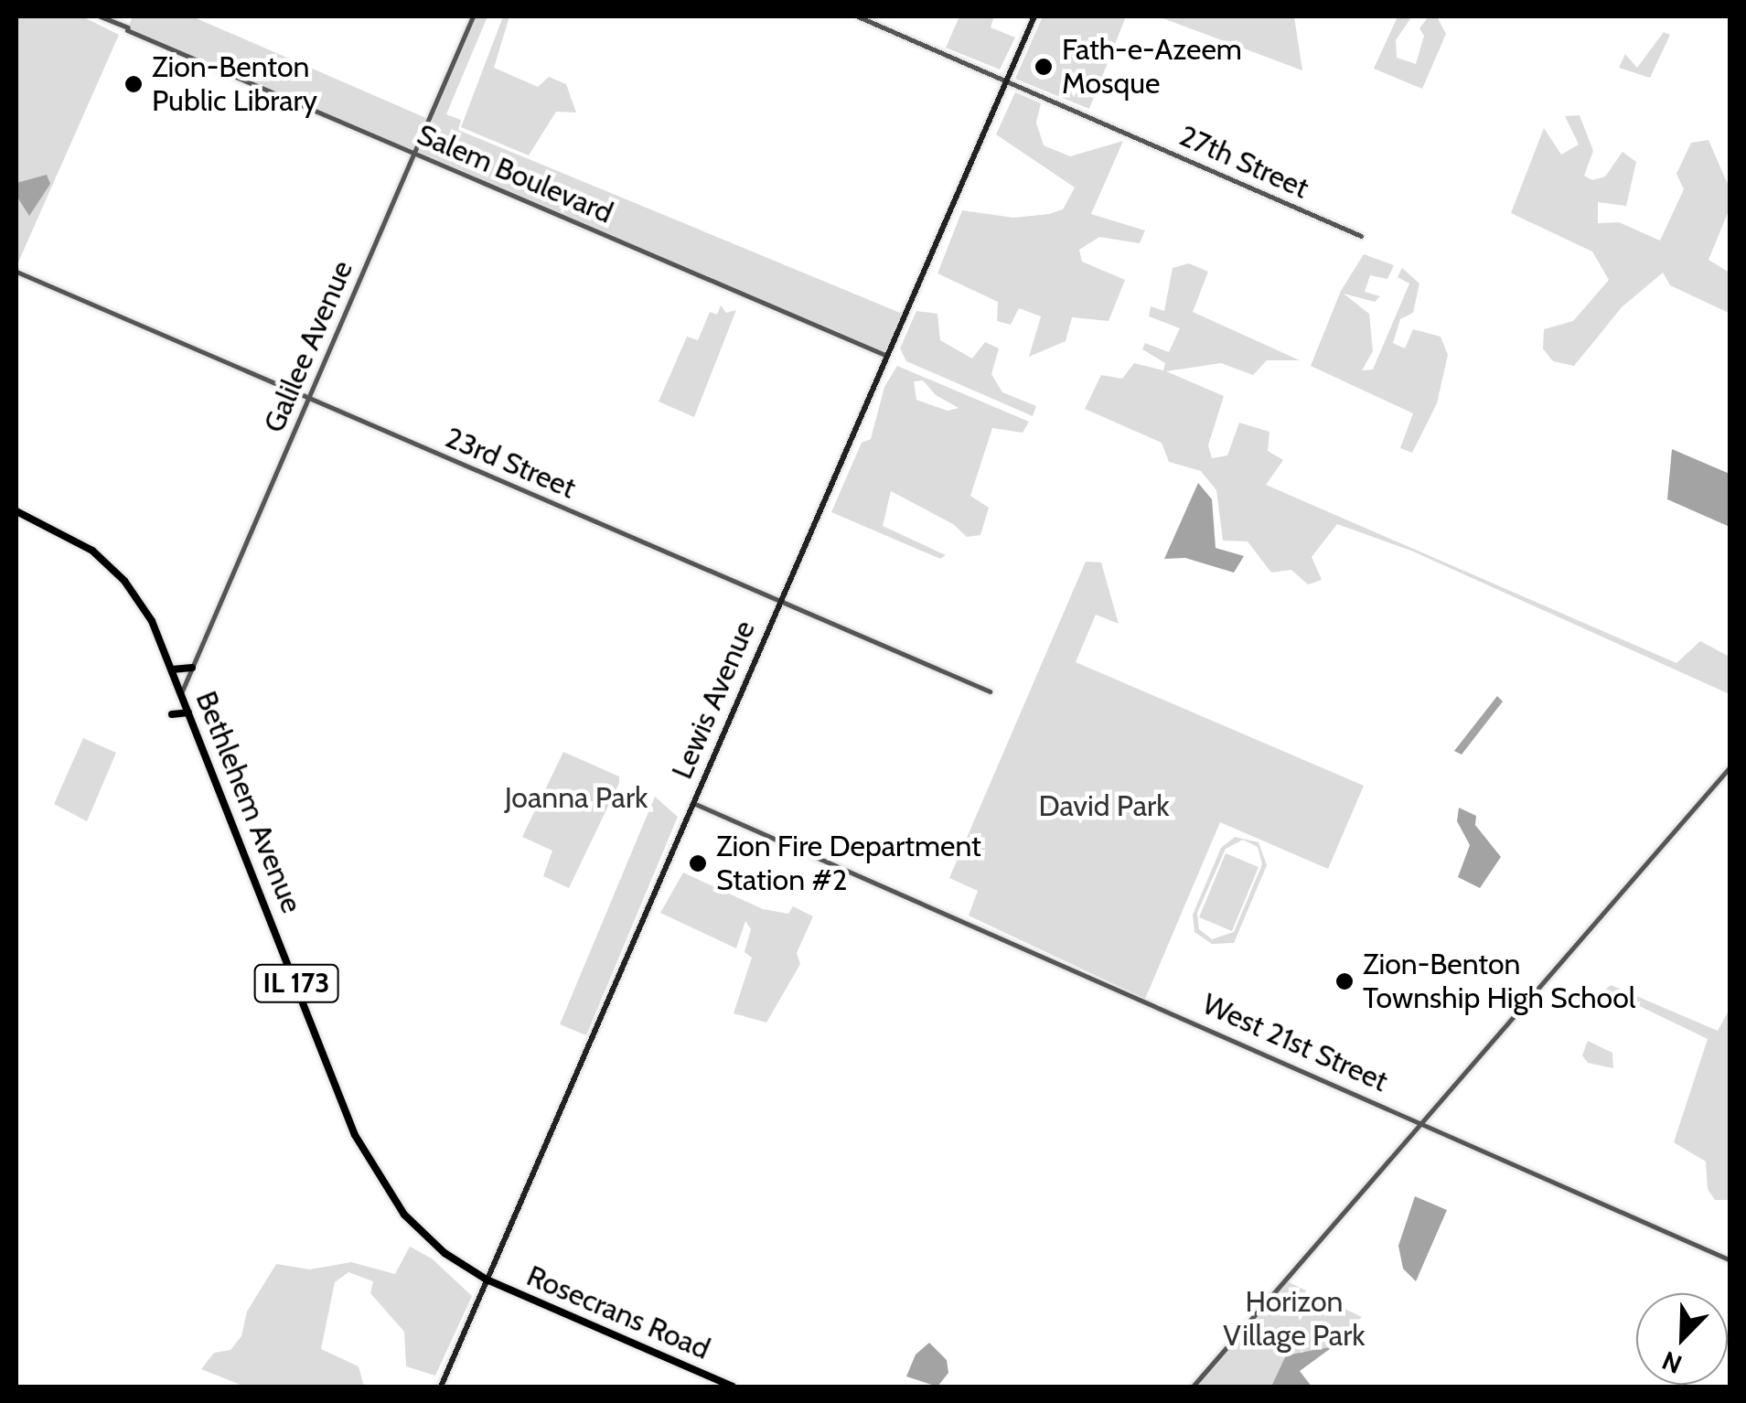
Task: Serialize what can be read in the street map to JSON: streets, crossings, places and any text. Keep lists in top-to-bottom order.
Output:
{
  "streets": {
    "main road": [
      "Lewis Avenue",
      "Bethlehem Avenue",
      "IL 173",
      "Rosecrans Road"
    ],
    "street": [
      "27th Street",
      "Salem Boulevard",
      "Galilee Avenue",
      "23rd Street",
      "West 21st Street"
    ]
  },
  "crossings": [
    ["27th Street", "Lewis Avenue"],
    ["Salem Boulevard", "Galilee Avenue"],
    ["Salem Boulevard", "Lewis Avenue"],
    ["Galilee Avenue", "23rd Street"],
    ["Galilee Avenue", "Bethlehem Avenue"],
    ["23rd Street", "Lewis Avenue"],
    ["Lewis Avenue", "Bethlehem Avenue"],
    ["Lewis Avenue", "West 21st Street"],
    ["Lewis Avenue", "Rosecrans Road"],
    ["Bethlehem Avenue", "Rosecrans Road"]
  ],
  "parks": ["Joanna Park", "David Park", "Horizon Village Park"],
  "places": [
    "Fath-e-Azeem Mosque",
    "Zion-Benton Public Library",
    "Zion Fire Department Station #2",
    "Zion-Benton Township High School"
  ],
  "north": "bottom left"
}
